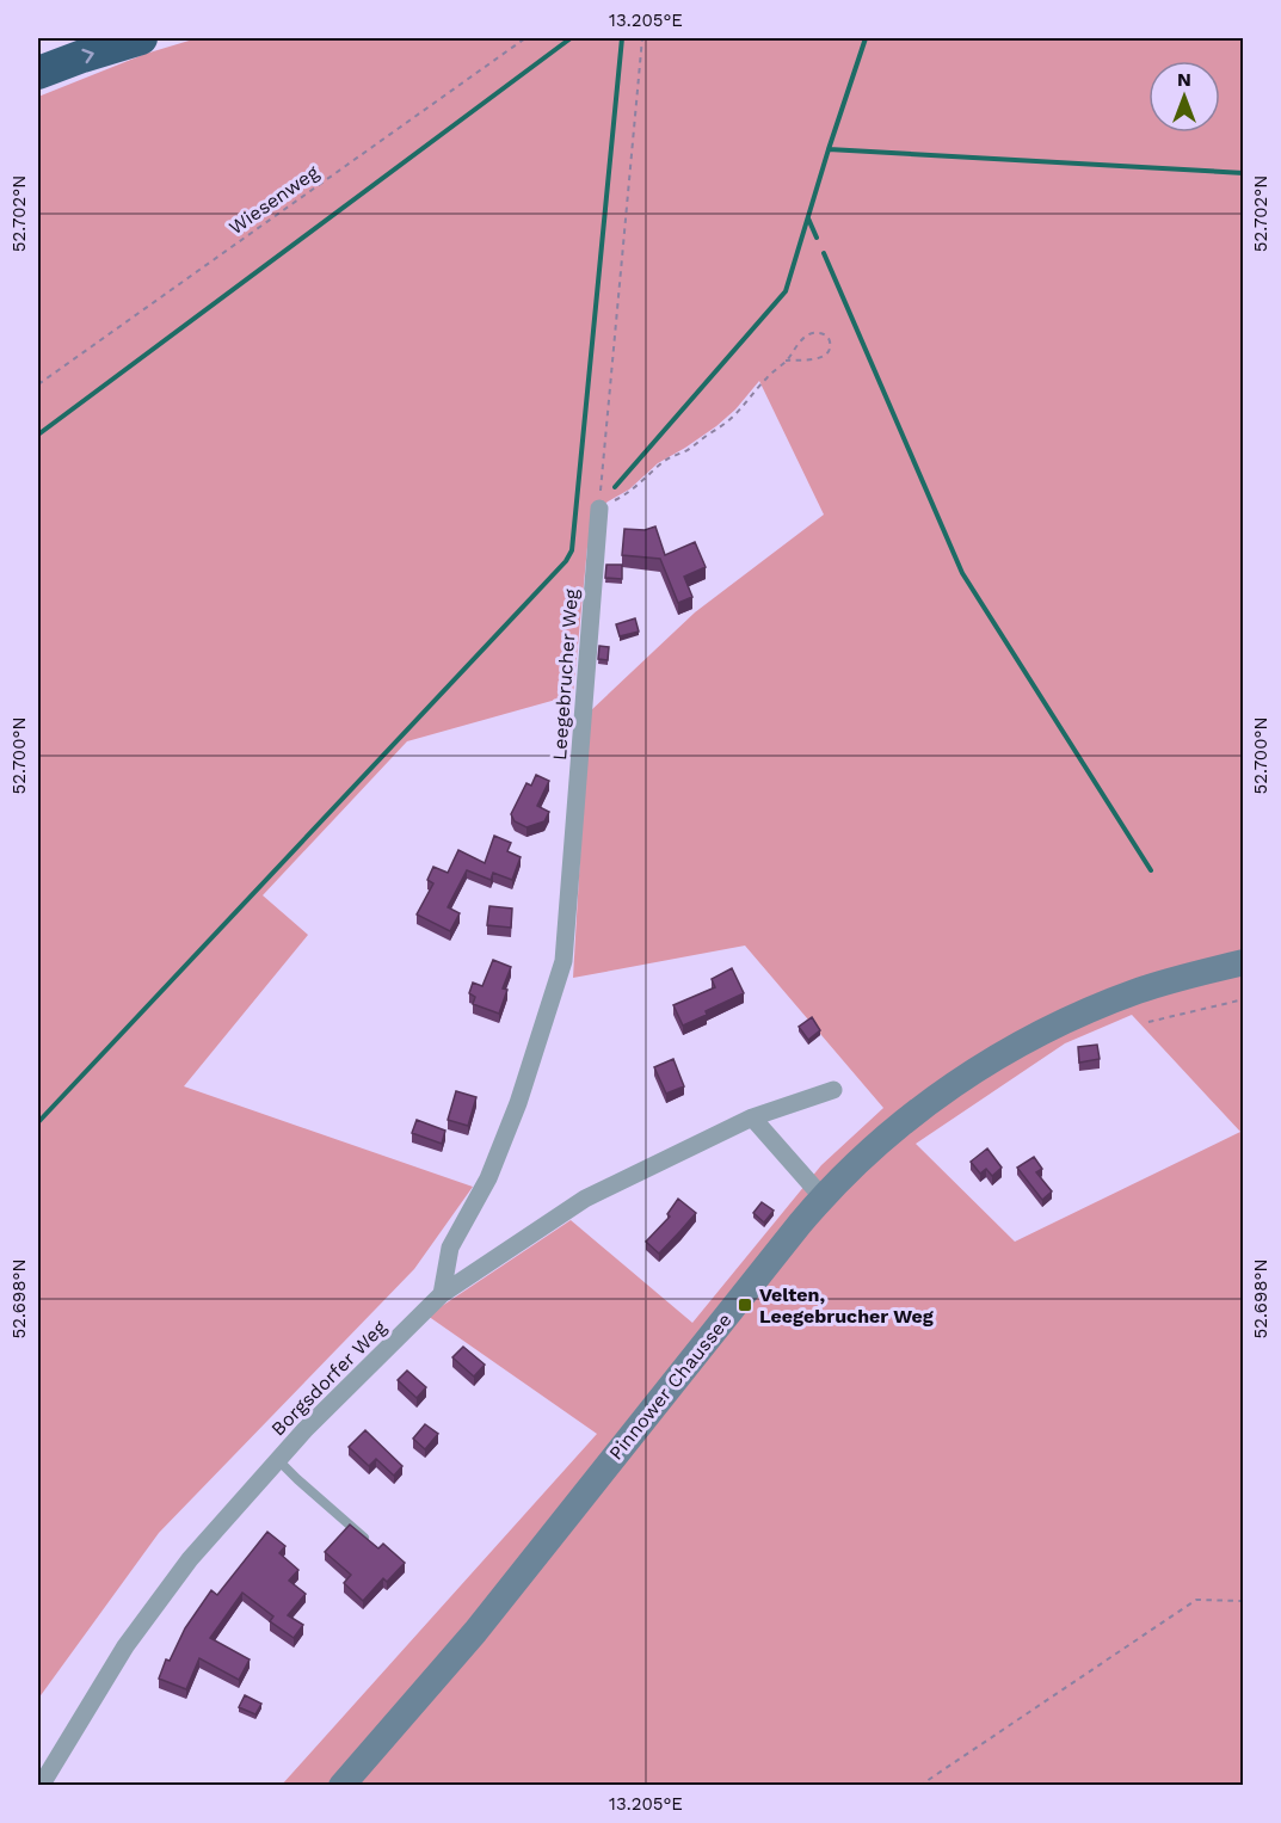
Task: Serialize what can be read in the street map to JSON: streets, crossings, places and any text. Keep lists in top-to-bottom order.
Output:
{
  "streets": {
    "main road": ["Pinnower Chaussee"],
    "street": ["Leegebrucher Weg", "Borgsdorfer Weg"],
    "path": ["Wiesenweg"]
  },
  "crossings": [
    ["Leegebrucher Weg", "Borgsdorfer Weg"]
  ],
  "places": {
    "transit": ["Velten, Leegebrucher Weg"]
  },
  "north": "top",
  "coordinates": [
    "13.205°E",
    "52.702°N",
    "52.700°N",
    "52.698°N"
  ]
}
